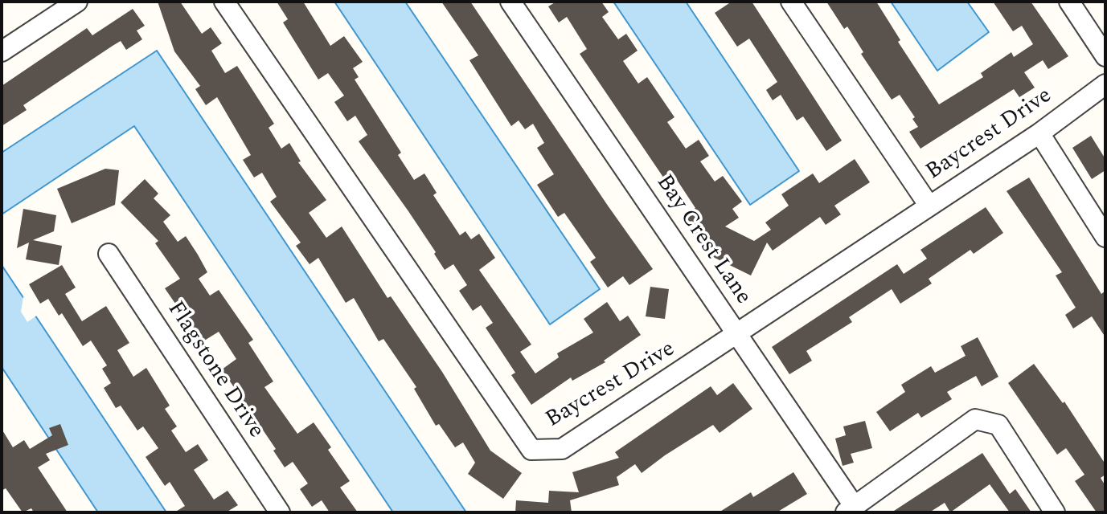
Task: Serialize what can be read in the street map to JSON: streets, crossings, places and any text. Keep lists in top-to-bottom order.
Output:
{
  "streets": {
    "street": ["Baycrest Drive", "Bay Crest Lane", "Flagstone Drive"]
  },
  "crossings": [
    ["Baycrest Drive", "Bay Crest Lane"]
  ]
}
